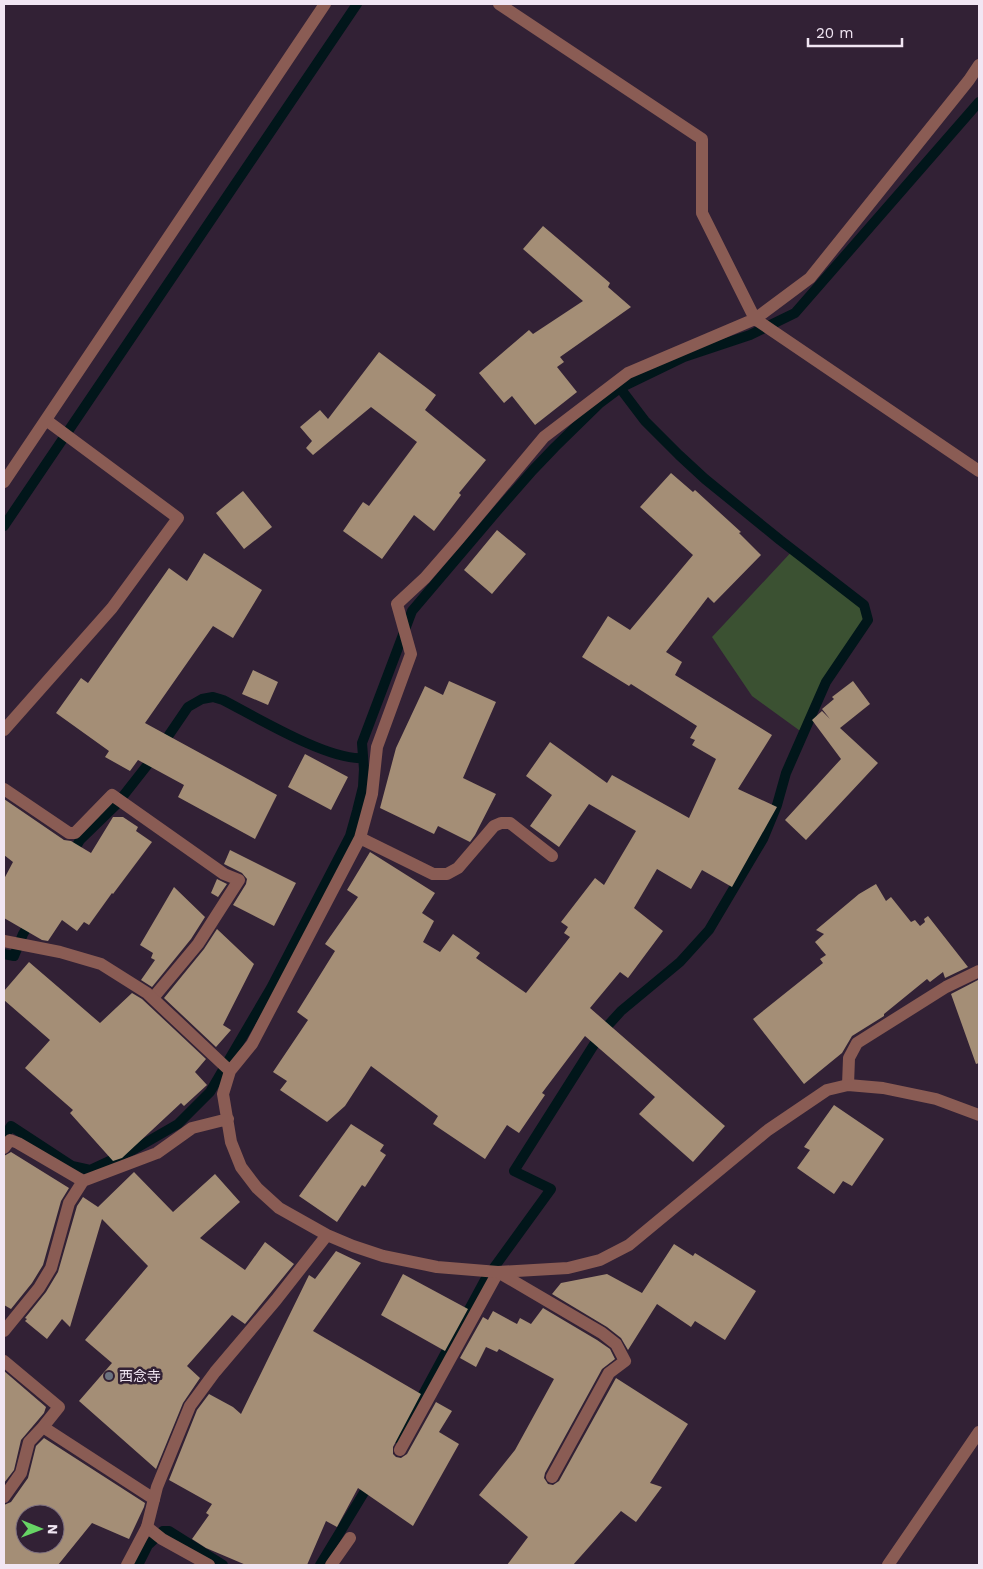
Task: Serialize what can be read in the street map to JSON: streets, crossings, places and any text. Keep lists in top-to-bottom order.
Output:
{
  "places": ["西念寺"],
  "scale_bar": "20 m",
  "north": "right"
}
